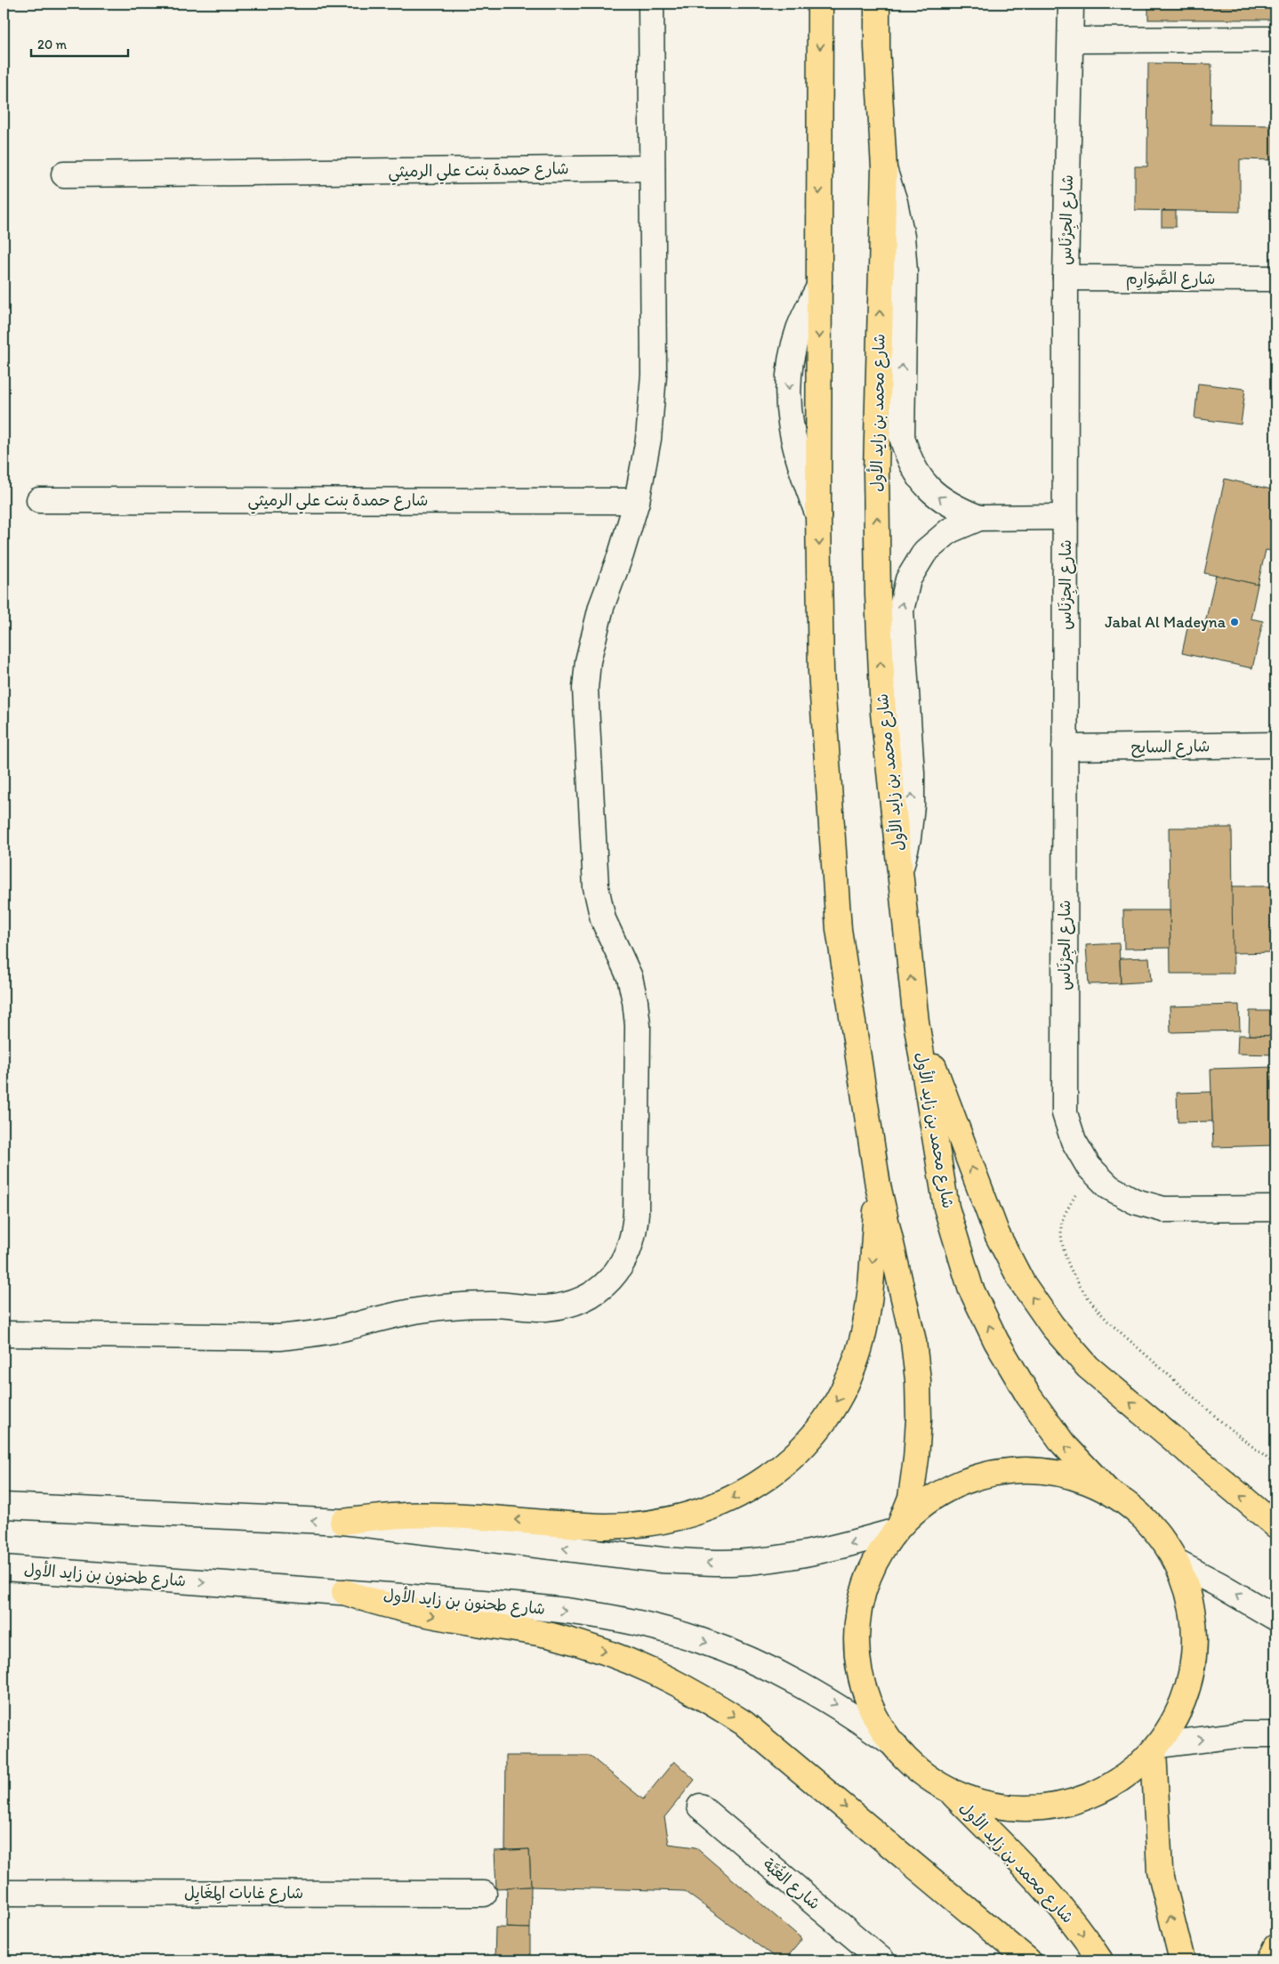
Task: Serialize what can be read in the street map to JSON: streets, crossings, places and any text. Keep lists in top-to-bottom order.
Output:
{
  "streets": {
    "main road": ["شارع محمد بن زايد الأول"],
    "street": [
      "شارع حمدة بنت علي الرميثي",
      "شارع الجِرْنَاس",
      "شارع الصَّوَارِم",
      "شارع السايح",
      "شارع طحنون بن زايد الأول",
      "شارع الغُبَّة",
      "شارع غابات المِغَايِل"
    ]
  },
  "crossings": [
    ["شارع الجِرْنَاس", "شارع الصَّوَارِم"],
    ["شارع الجِرْنَاس", "شارع محمد بن زايد الأول"],
    ["شارع الجِرْنَاس", "شارع السايح"]
  ],
  "places": ["Jabal Al Madeyna"],
  "scale_bar": "20 m"
}
